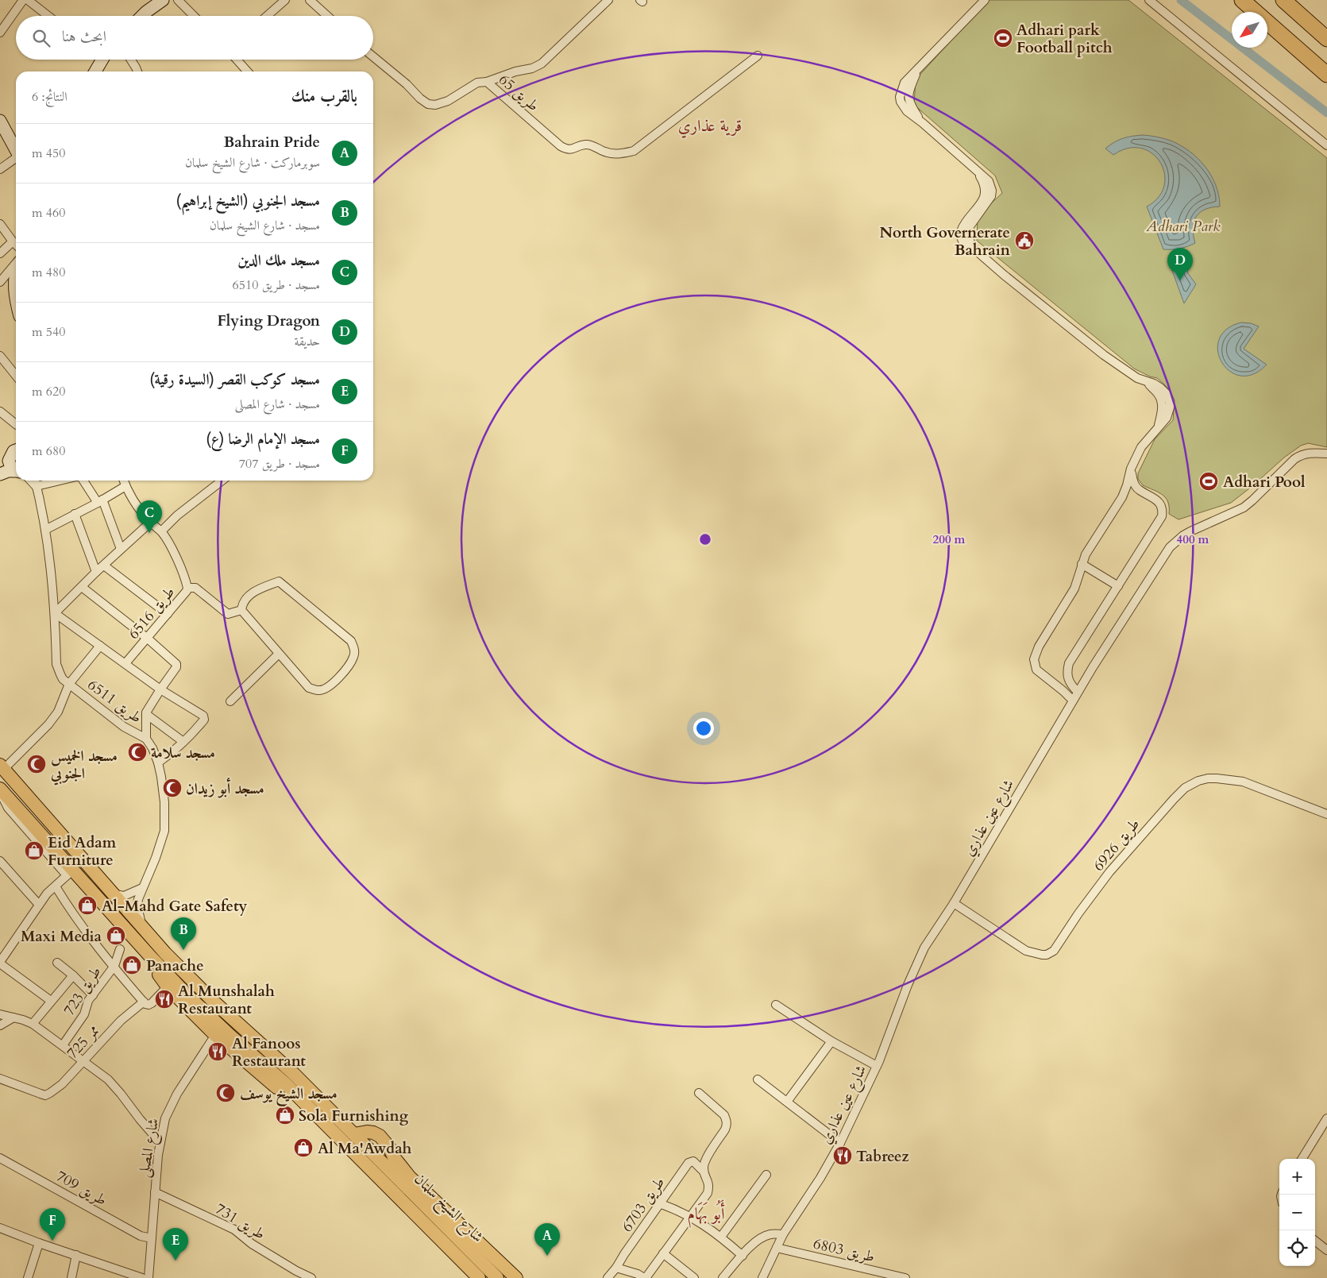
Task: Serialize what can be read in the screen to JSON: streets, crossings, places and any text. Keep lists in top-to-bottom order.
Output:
{
  "streets": {
    "main road": ["شارع الشيخ سلمان"],
    "street": [
      "طريق 65",
      "طريق 6516",
      "طريق 6511",
      "شارع عين عذاري",
      "طريق 6926",
      "طريق 723",
      "ممر 725",
      "شارع المصلى",
      "طريق 709",
      "طريق 6703",
      "طريق 731",
      "طريق 6803"
    ]
  },
  "crossings": [
    ["طريق 6511", "شارع الشيخ سلمان"],
    ["شارع عين عذاري", "طريق 6926"],
    ["شارع عين عذاري", "طريق 6803"],
    ["شارع المصلى", "طريق 709"],
    ["شارع المصلى", "طريق 731"]
  ],
  "districts": ["قرية عذاري", "أَبُو بَهَام"],
  "parks": ["Adhari Park"],
  "places": {
    "sports": ["Adhari park Football pitch", "Adhari Pool"],
    "public building": ["North Governerate Bahrain"],
    "mosque": [
      "مسجد سلامة",
      "مسجد الخميس الجنوبي",
      "مسجد أبو زيدان",
      "مسجد الشيخ يوسف"
    ],
    "shop": [
      "Eid Adam Furniture",
      "Al-Mahd Gate Safety",
      "Maxi Media",
      "Panache",
      "Sola Furnishing",
      "Al Ma'Awdah"
    ],
    "restaurant": ["Al Munshalah Restaurant", "Al Fanoos Restaurant", "Tabreez"]
  },
  "north": "bottom left",
  "page": {
    "search": "ابحث هنا",
    "heading": ["بالقرب منك", "النتائج: 6"],
    "list": [
      {
        "mark": "A",
        "name": "Bahrain Pride",
        "note": "سوبرماركت · شارع الشيخ سلمان",
        "value": "450 m"
      },
      {
        "mark": "B",
        "name": "مسجد الجنوبي (الشيخ إبراهيم)",
        "note": "مسجد · شارع الشيخ سلمان",
        "value": "460 m"
      },
      {
        "mark": "C",
        "name": "مسجد ملك الدين",
        "note": "مسجد · طريق 6510",
        "value": "480 m"
      },
      {
        "mark": "D",
        "name": "Flying Dragon",
        "note": "حديقة",
        "value": "540 m"
      },
      {
        "mark": "E",
        "name": "مسجد كوكب القصر (السيدة رقية)",
        "note": "مسجد · شارع المصلى",
        "value": "620 m"
      },
      {
        "mark": "F",
        "name": "مسجد الإمام الرضا (ع)",
        "note": "مسجد · طريق 707",
        "value": "680 m"
      }
    ],
    "pins": [
      "D",
      "C",
      "B",
      "F",
      "A",
      "E"
    ],
    "map_buttons": ["+", "−"]
  },
  "rings": ["200 m", "400 m"]
}
